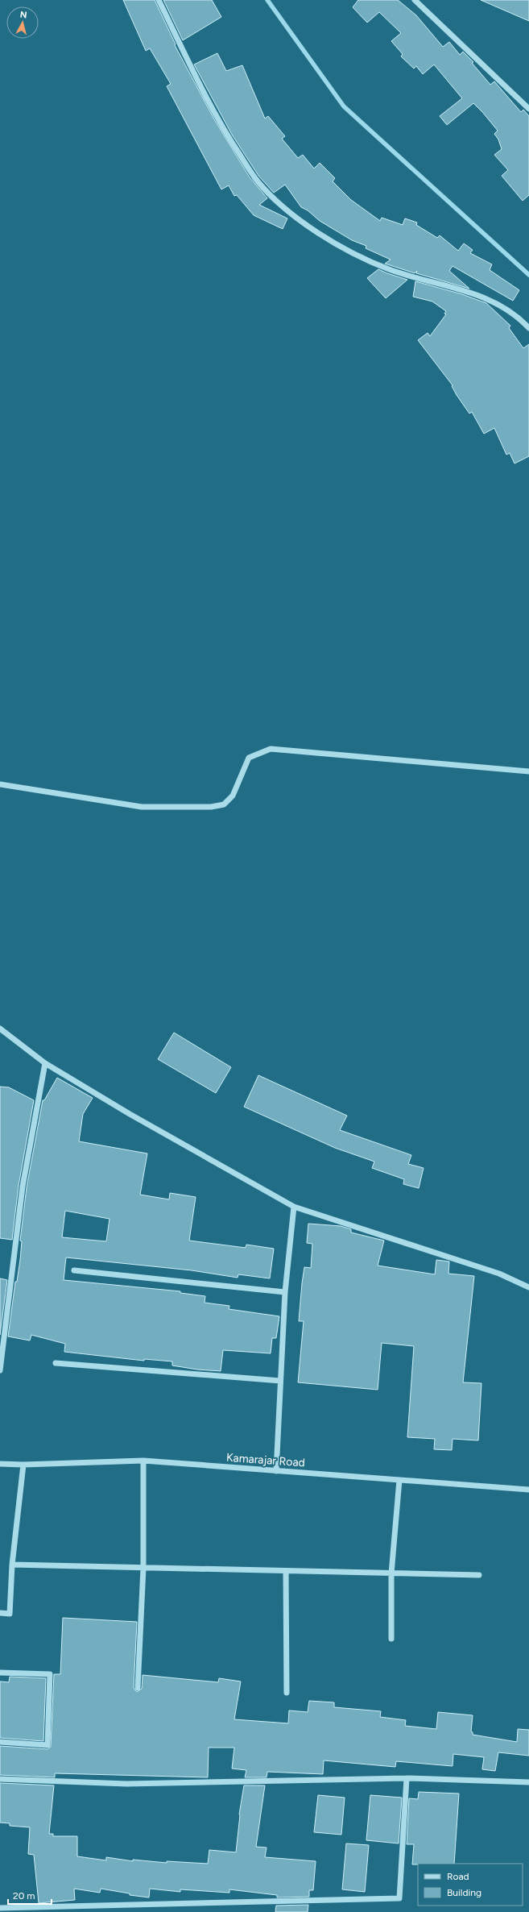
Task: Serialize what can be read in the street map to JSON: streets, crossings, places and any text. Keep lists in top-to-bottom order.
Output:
{
  "streets": {
    "street": ["Kamarajar Road"]
  },
  "legend": ["Road", "Building"],
  "scale_bar": "20 m",
  "north": "top"
}
